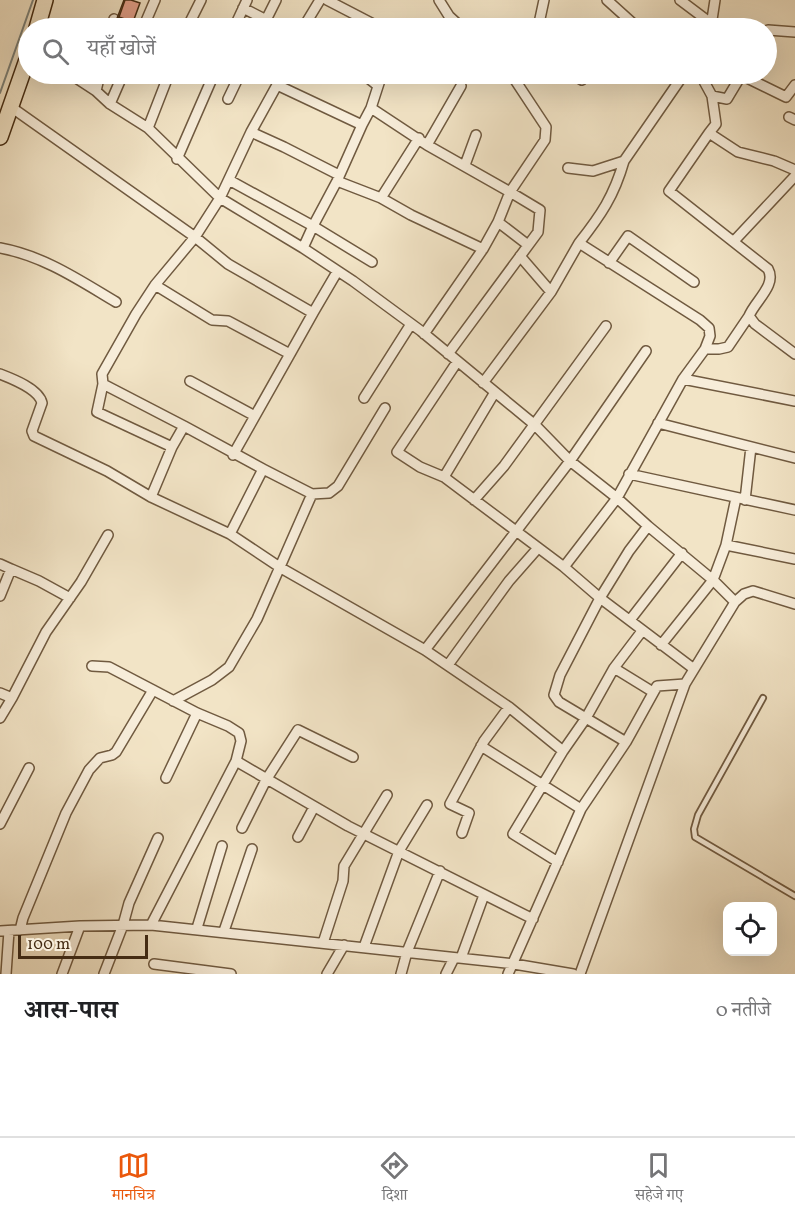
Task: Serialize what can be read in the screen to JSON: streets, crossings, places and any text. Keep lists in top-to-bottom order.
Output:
{
  "scale_bar": "100 m",
  "page": {
    "search": "यहाँ खोजें",
    "scale": "100 m",
    "heading": ["आस-पास", "0 नतीजे"],
    "nav": ["मानचित्र", "दिशा", "सहेजे गए"]
  }
}
